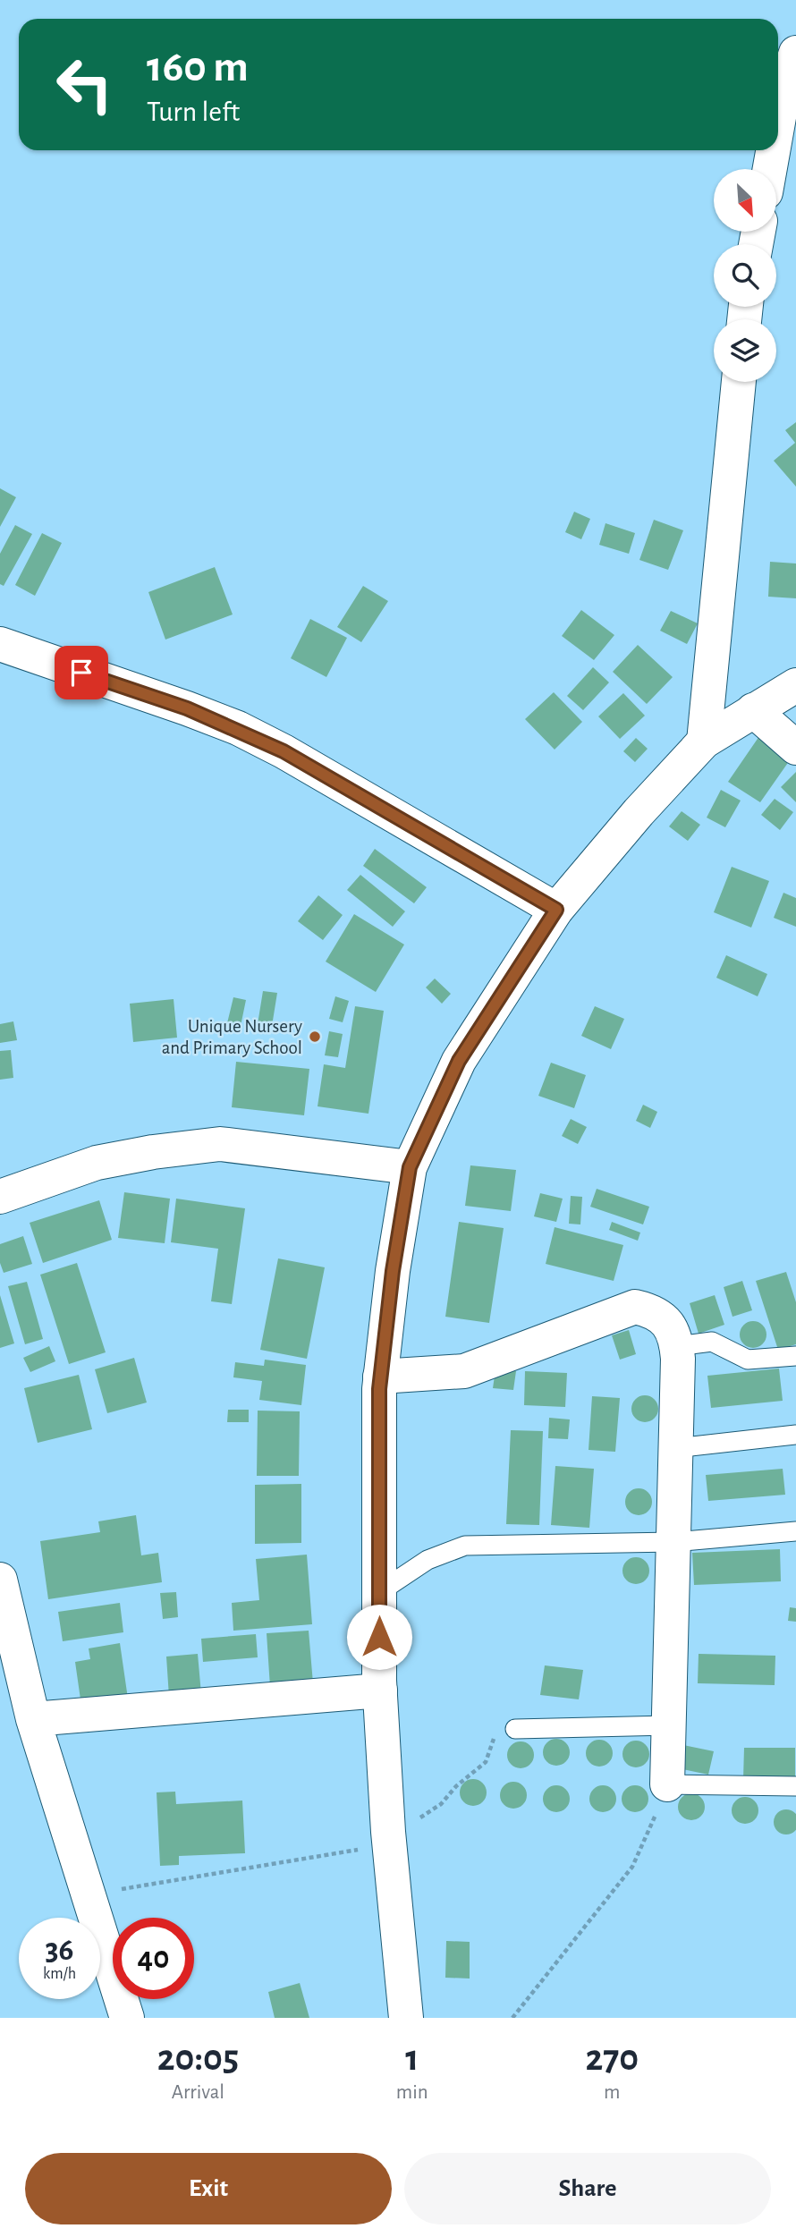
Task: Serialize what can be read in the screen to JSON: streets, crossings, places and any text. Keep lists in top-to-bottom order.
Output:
{
  "places": ["Unique Nursery and Primary School"],
  "north": "bottom right",
  "page": {
    "turn": ["160 m", "Turn left"],
    "speed": "36 km/h",
    "limit": "40",
    "eta": [
      "20:05",
      "Arrival",
      "1",
      "min",
      "270",
      "m"
    ],
    "buttons": ["Exit", "Share"]
  }
}
